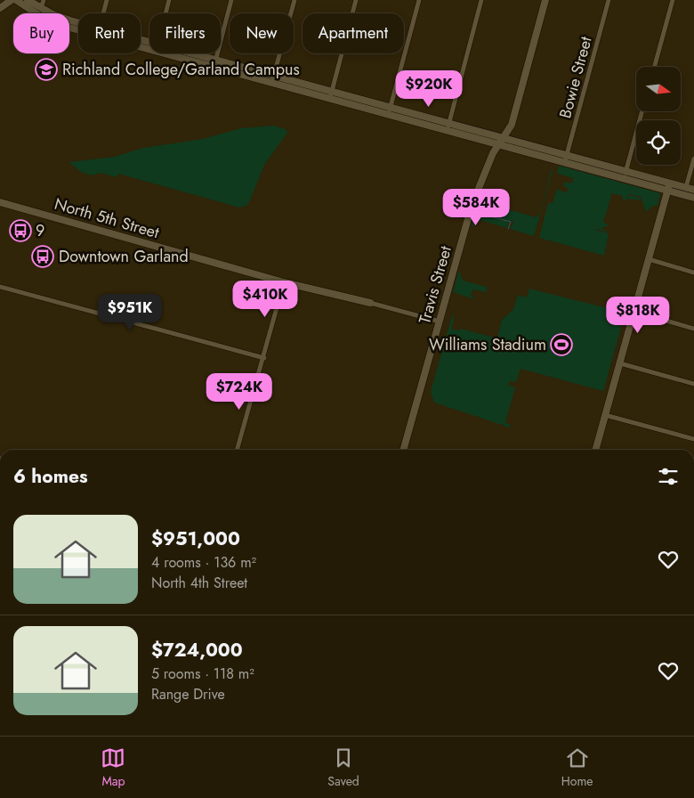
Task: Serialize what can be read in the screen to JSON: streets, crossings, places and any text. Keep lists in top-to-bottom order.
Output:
{
  "streets": {
    "street": ["Bowie Street", "North 5th Street", "Travis Street"]
  },
  "crossings": [
    ["North 5th Street", "Travis Street"]
  ],
  "places": {
    "school or university": ["Richland College/Garland Campus"],
    "bus stop": ["9", "Downtown Garland"],
    "sports": ["Williams Stadium"]
  },
  "north": "right",
  "page": {
    "chip": [
      "Buy",
      "Rent",
      "Filters",
      "New",
      "Apartment"
    ],
    "price": [
      "$920K",
      "$584K",
      "$410K",
      "$951K",
      "$818K",
      "$724K"
    ],
    "heading": "6 homes",
    "list": [
      {
        "name": "$951,000",
        "note": "4 rooms · 136 m² · North 4th Street"
      },
      {
        "name": "$724,000",
        "note": "5 rooms · 118 m² · Range Drive"
      }
    ],
    "tabs": ["Map", "Saved", "Home"]
  }
}
